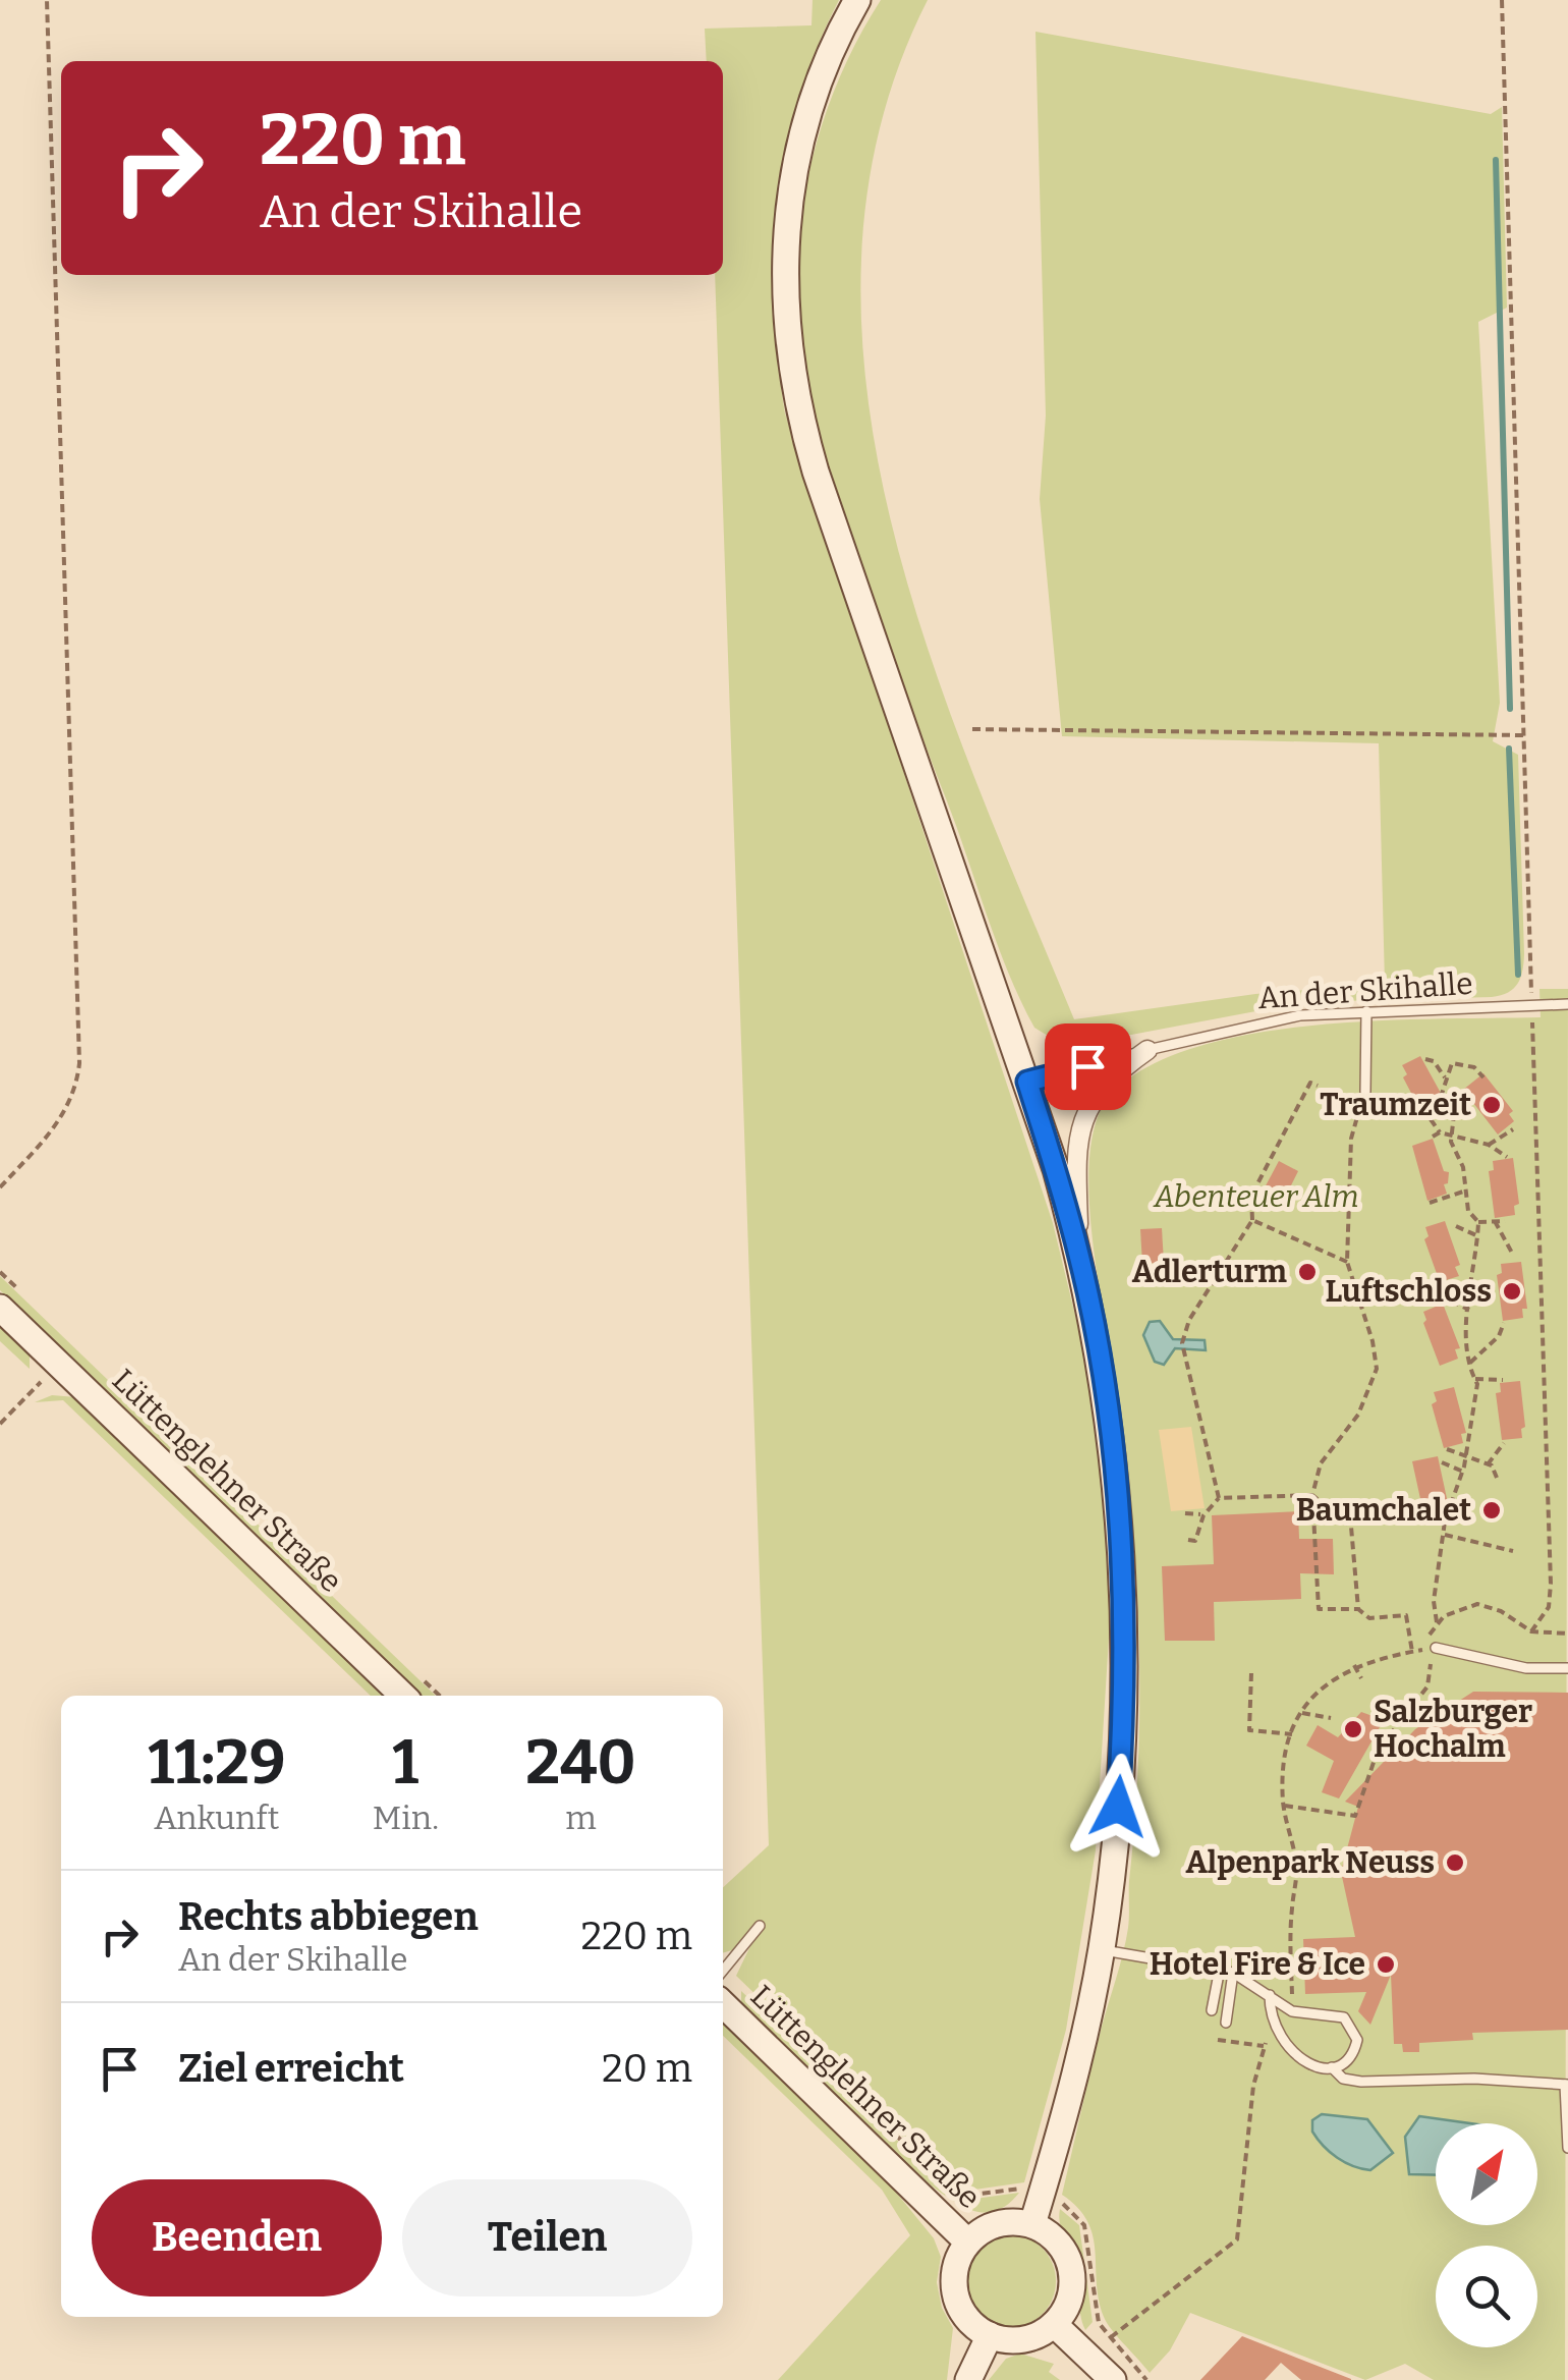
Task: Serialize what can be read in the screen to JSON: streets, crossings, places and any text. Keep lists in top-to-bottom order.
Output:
{
  "streets": {
    "main road": ["Lüttenglehner Straße"],
    "lane": ["An der Skihalle"]
  },
  "parks": ["Abenteuer Alm"],
  "places": [
    "Traumzeit",
    "Adlerturm",
    "Luftschloss",
    "Baumchalet",
    "Salzburger Hochalm",
    "Alpenpark Neuss",
    "Hotel Fire & Ice"
  ],
  "north": "top right",
  "page": {
    "turn": ["220 m", "An der Skihalle"],
    "eta": [
      "11:29",
      "Ankunft",
      "1",
      "Min.",
      "240",
      "m"
    ],
    "list": [
      {
        "name": "Rechts abbiegen",
        "note": "An der Skihalle",
        "value": "220 m"
      },
      {
        "name": "Ziel erreicht",
        "value": "20 m"
      }
    ],
    "buttons": ["Beenden", "Teilen"]
  }
}
